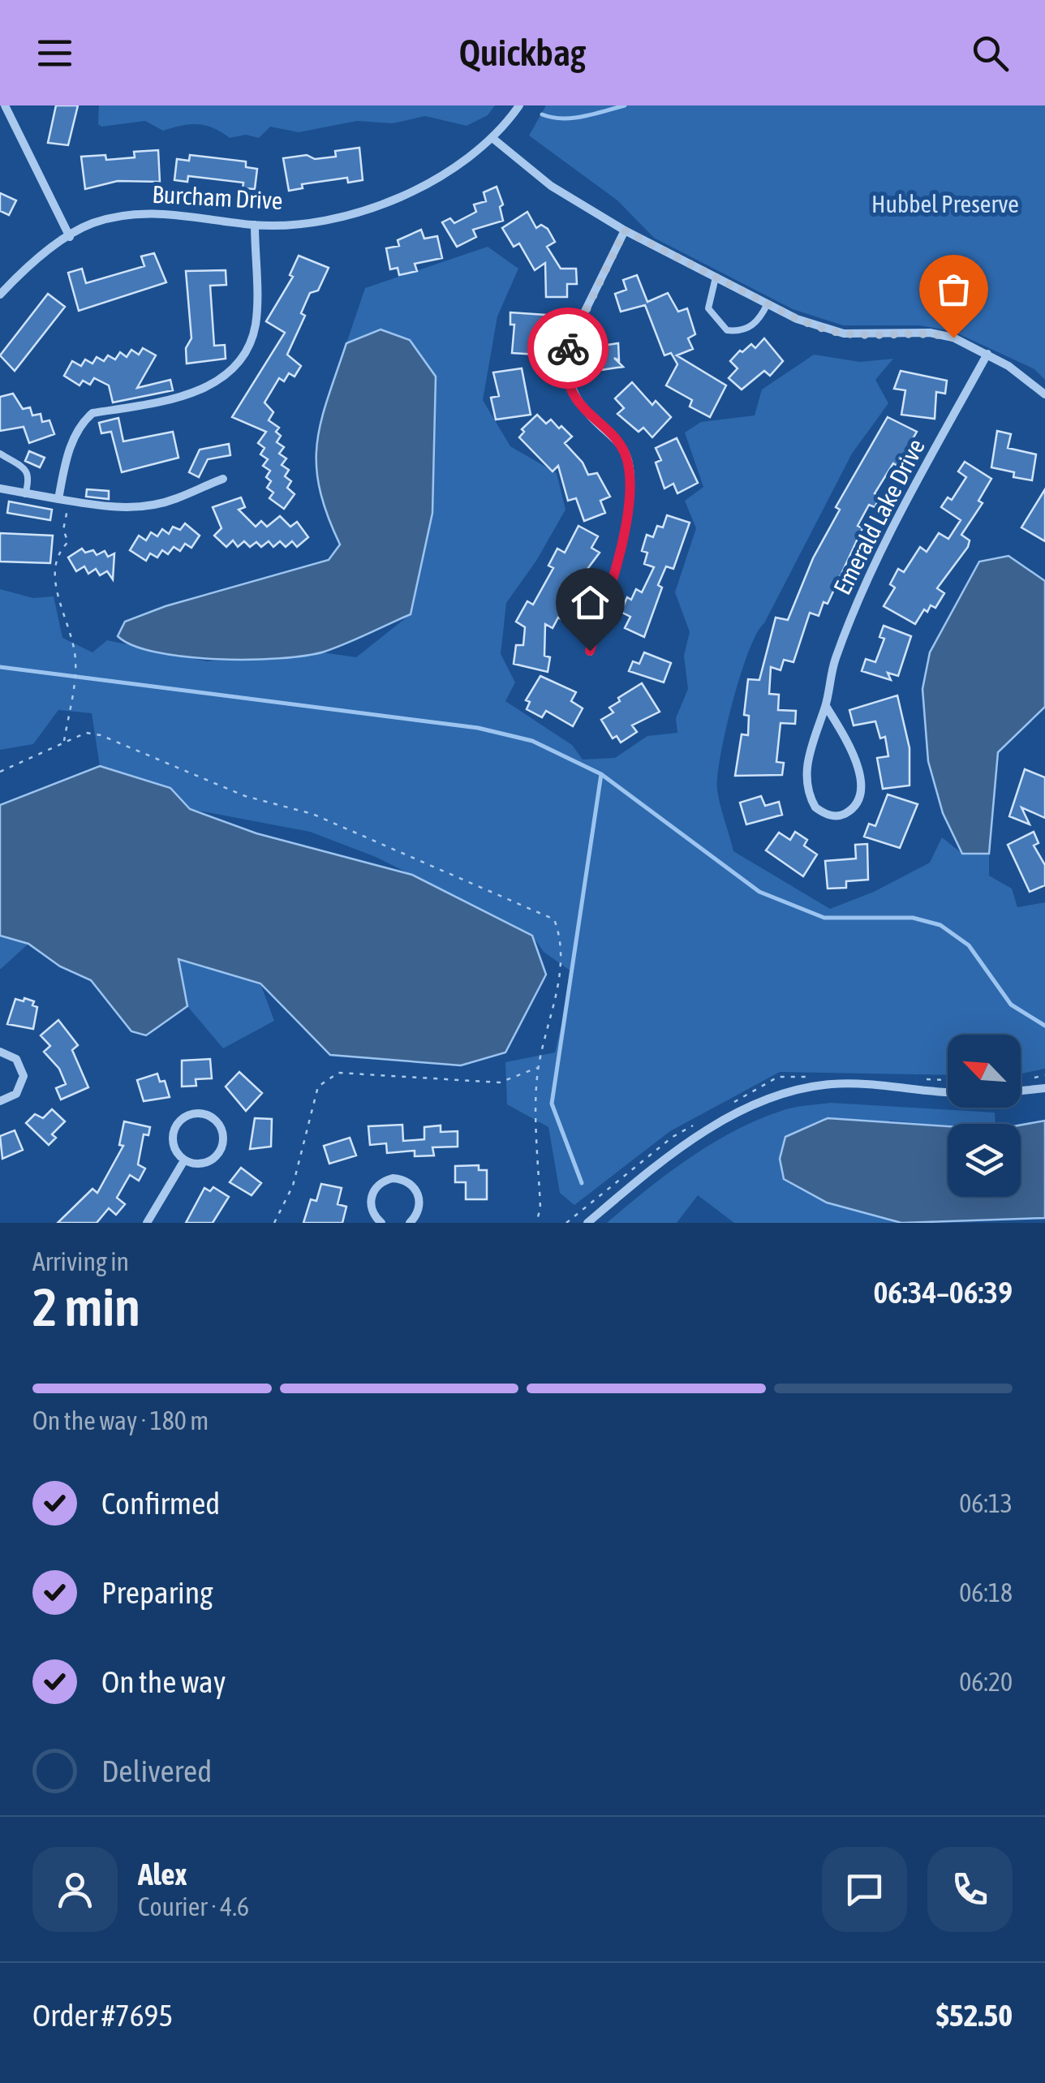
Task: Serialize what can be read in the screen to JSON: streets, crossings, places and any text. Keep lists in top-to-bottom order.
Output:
{
  "streets": {
    "street": ["Burcham Drive", "Emerald Lake Drive"]
  },
  "parks": ["Hubbel Preserve"],
  "north": "top left",
  "page": {
    "header": "Quickbag",
    "heading": ["2 min", "Arriving in", "06:34–06:39"],
    "panel": [
      "Alex",
      "Courier · 4.6",
      "Order #7695",
      "$52.50"
    ],
    "bar": "On the way · 180 m",
    "list": [
      ["Confirmed", "06:13"],
      ["Preparing", "06:18"],
      ["On the way", "06:20"],
      "Delivered"
    ]
  }
}
